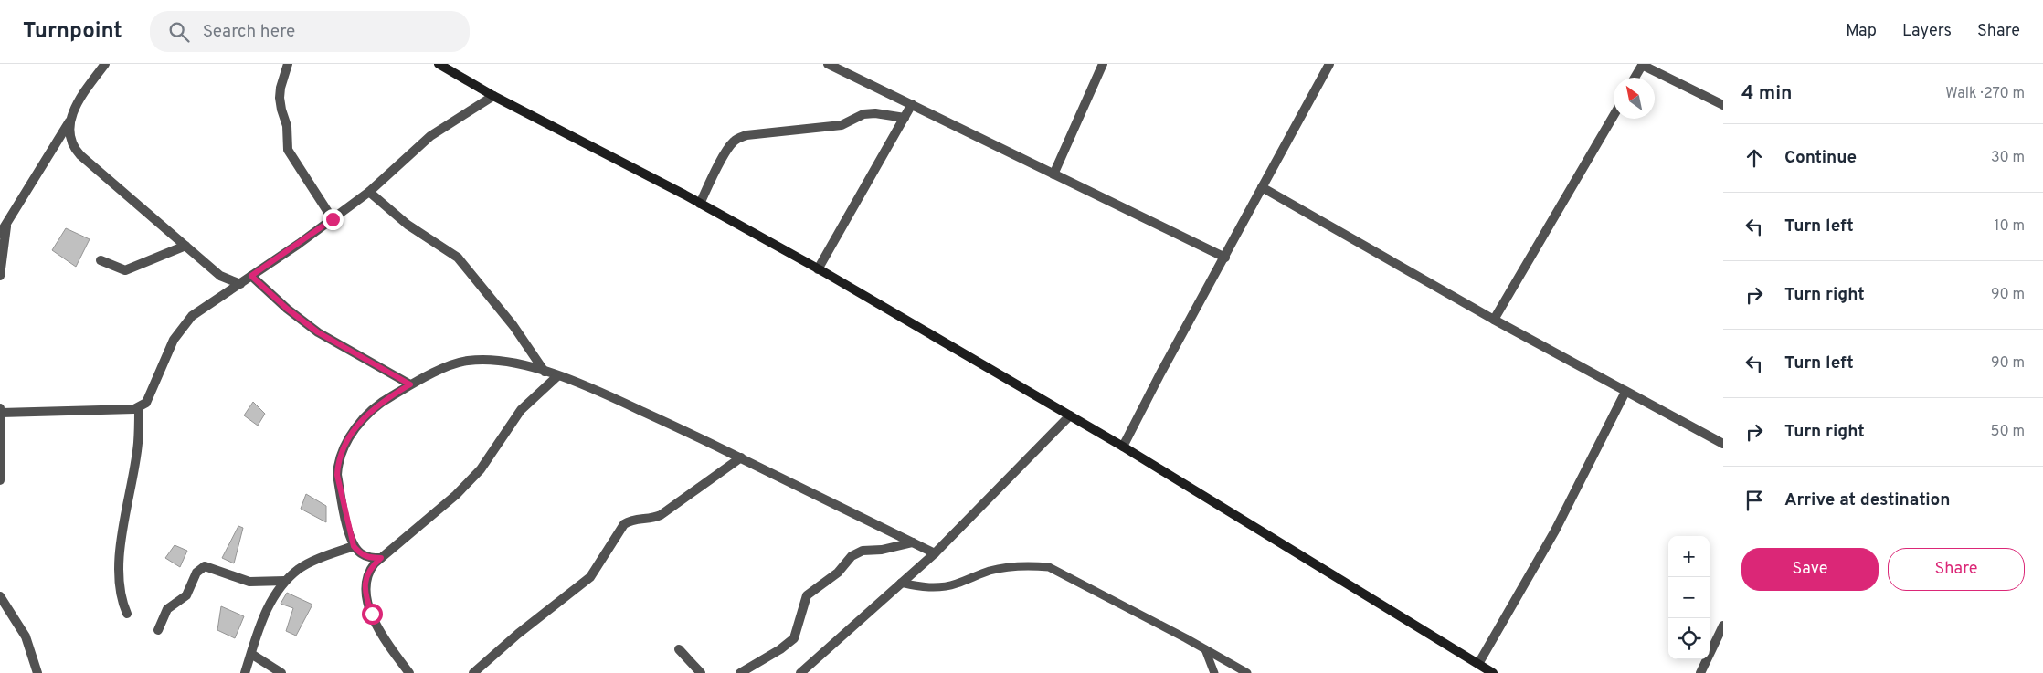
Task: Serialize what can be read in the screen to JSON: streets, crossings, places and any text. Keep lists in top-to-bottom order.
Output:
{
  "north": "top left",
  "page": {
    "header": "Turnpoint",
    "search": "Search here",
    "nav": ["Map", "Layers", "Share"],
    "heading": ["4 min", "Walk · 270 m"],
    "list": [
      ["Continue", "30 m"],
      ["Turn left", "10 m"],
      ["Turn right", "90 m"],
      ["Turn left", "90 m"],
      ["Turn right", "50 m"],
      "Arrive at destination"
    ],
    "buttons": ["Save", "Share"],
    "map_buttons": ["+", "−"]
  }
}
